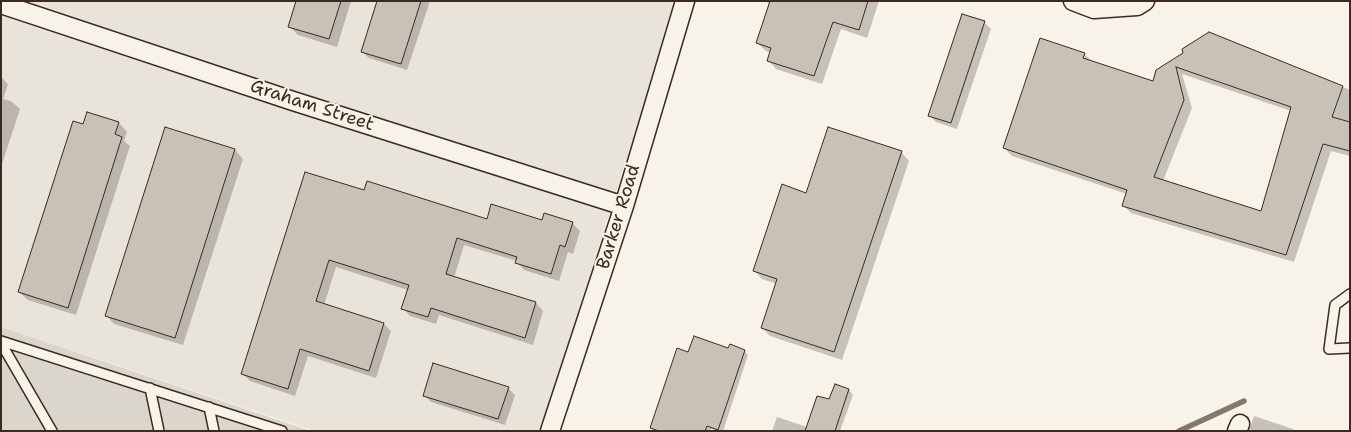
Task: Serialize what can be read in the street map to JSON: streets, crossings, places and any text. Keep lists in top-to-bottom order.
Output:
{
  "streets": {
    "street": ["Graham Street", "Barker Road"]
  },
  "crossings": [
    ["Graham Street", "Barker Road"]
  ]
}
